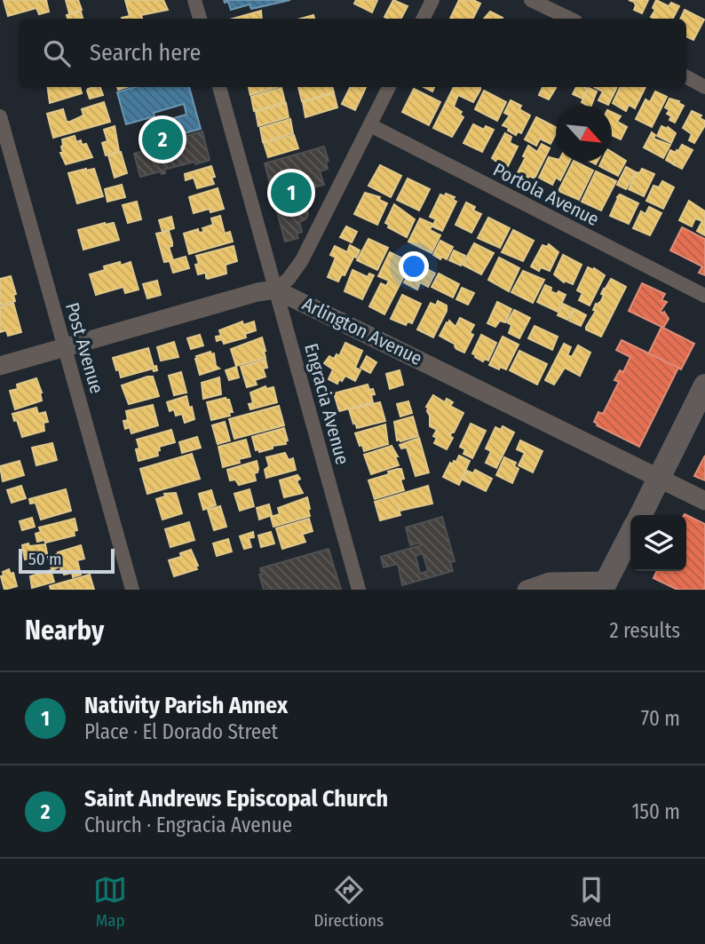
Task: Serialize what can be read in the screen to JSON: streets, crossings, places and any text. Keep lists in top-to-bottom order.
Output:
{
  "streets": {
    "street": [
      "Portola Avenue",
      "Arlington Avenue",
      "Post Avenue",
      "Engracia Avenue"
    ]
  },
  "crossings": [
    ["Arlington Avenue", "Engracia Avenue"]
  ],
  "scale_bar": "50 m",
  "north": "bottom right",
  "page": {
    "search": "Search here",
    "pins": ["2", "1"],
    "scale": "50 m",
    "heading": ["Nearby", "2 results"],
    "list": [
      {
        "mark": "1",
        "name": "Nativity Parish Annex",
        "note": "Place · El Dorado Street",
        "value": "70 m"
      },
      {
        "mark": "2",
        "name": "Saint Andrews Episcopal Church",
        "note": "Church · Engracia Avenue",
        "value": "150 m"
      }
    ],
    "nav": ["Map", "Directions", "Saved"]
  }
}
